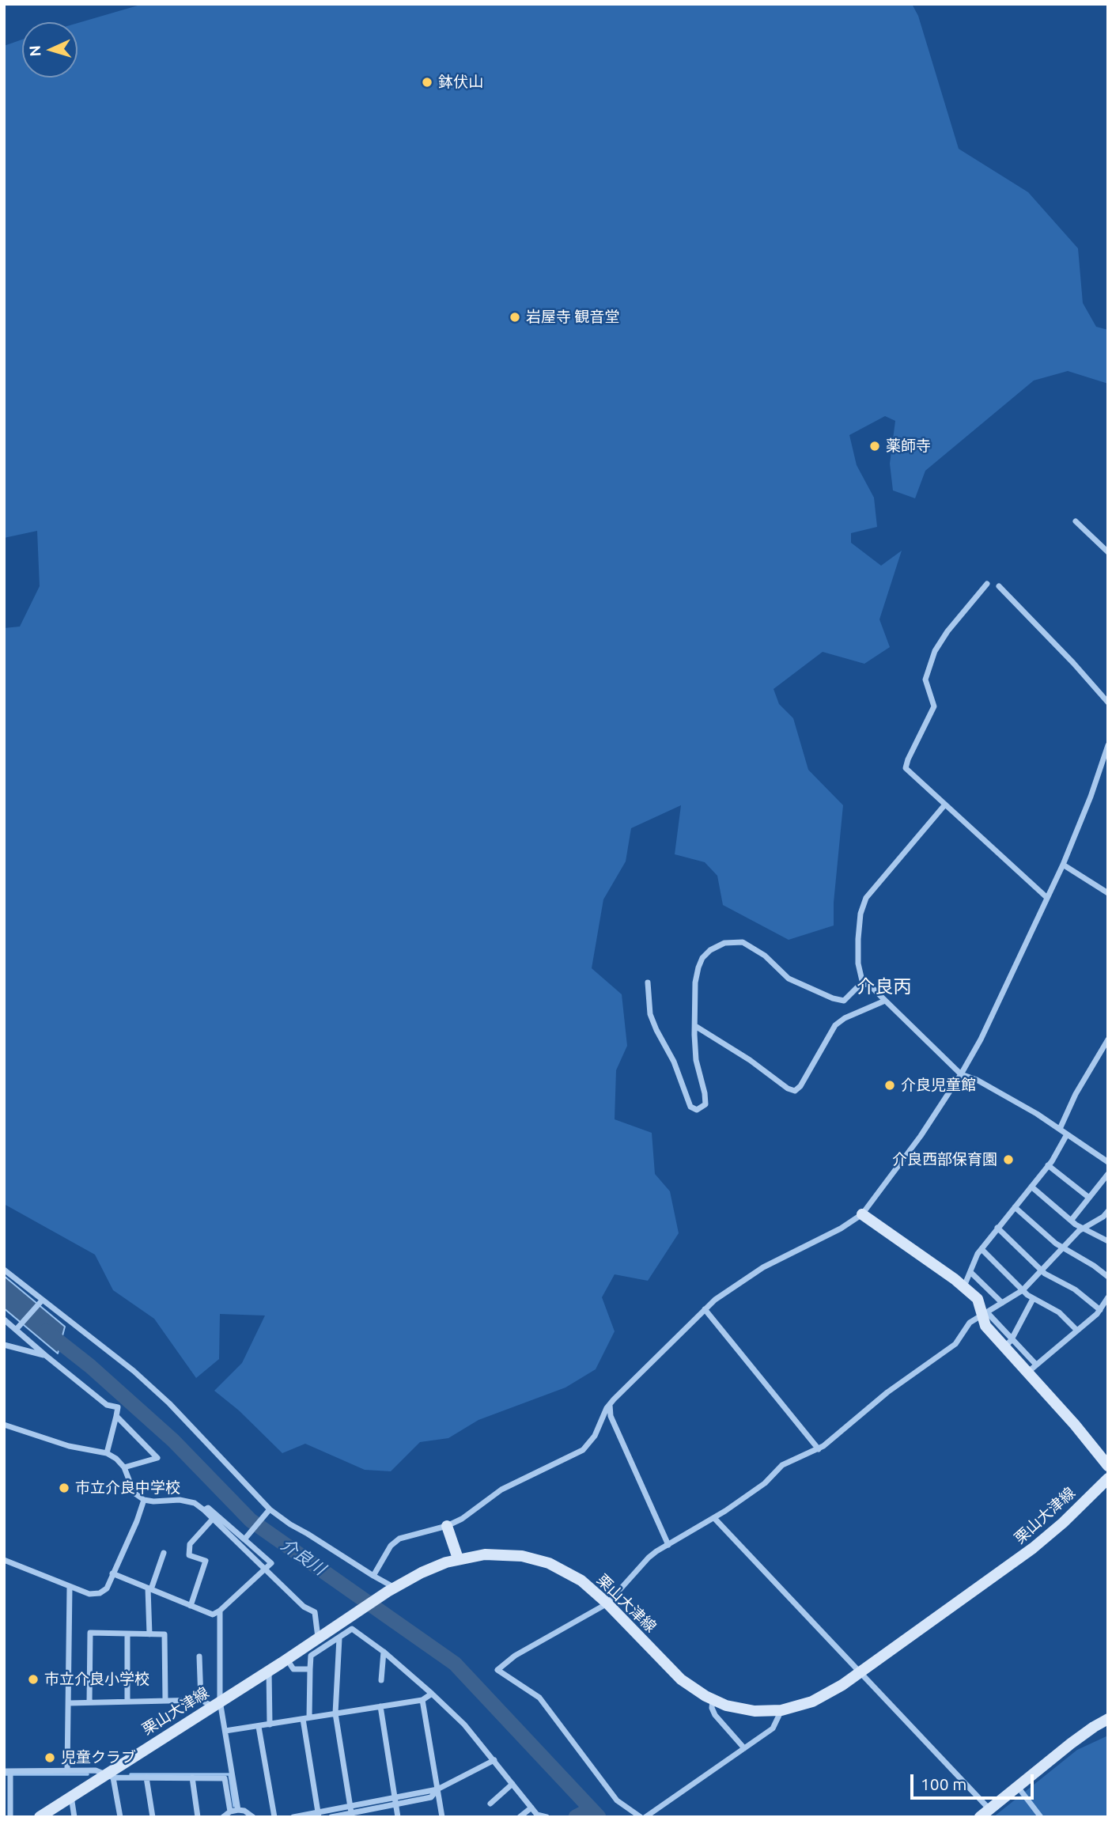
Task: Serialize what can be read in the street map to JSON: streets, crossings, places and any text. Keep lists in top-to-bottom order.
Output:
{
  "streets": {
    "main road": ["栗山大津線"]
  },
  "districts": ["介良丙"],
  "water": ["介良川"],
  "places": [
    "鉢伏山",
    "岩屋寺 観音堂",
    "薬師寺",
    "介良児童館",
    "介良西部保育園",
    "市立介良中学校",
    "市立介良小学校",
    "児童クラブ"
  ],
  "scale_bar": "100 m",
  "north": "left"
}
